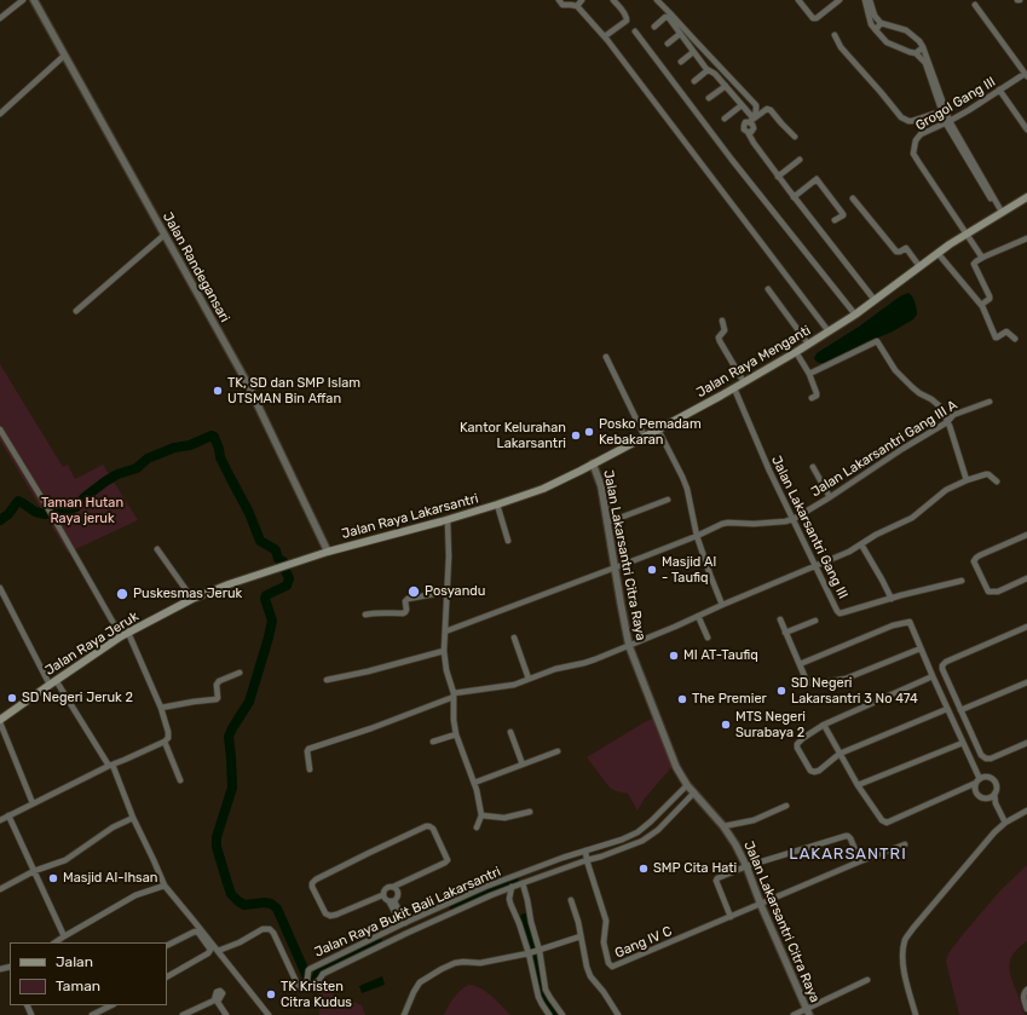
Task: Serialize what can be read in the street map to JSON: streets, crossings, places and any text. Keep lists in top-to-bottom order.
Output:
{
  "streets": {
    "main road": ["Jalan Raya Menganti", "Jalan Raya Lakarsantri", "Jalan Raya Jeruk"],
    "street": [
      "Grogol Gang III",
      "Jalan Randegansari",
      "Jalan Lakarsantri Gang III A",
      "Jalan Lakarsantri Gang III",
      "Jalan Lakarsantri Citra Raya",
      "Jalan Raya Bukit Bali Lakarsantri",
      "Gang IV C"
    ]
  },
  "crossings": [
    ["Grogol Gang III", "Jalan Raya Menganti"],
    ["Jalan Randegansari", "Jalan Raya Lakarsantri"],
    ["Jalan Raya Menganti", "Jalan Raya Lakarsantri"],
    ["Jalan Raya Menganti", "Jalan Lakarsantri Gang III"],
    ["Jalan Raya Menganti", "Jalan Lakarsantri Citra Raya"],
    ["Jalan Lakarsantri Gang III A", "Jalan Lakarsantri Gang III"],
    ["Jalan Raya Lakarsantri", "Jalan Lakarsantri Citra Raya"],
    ["Jalan Raya Lakarsantri", "Jalan Raya Jeruk"],
    ["Jalan Lakarsantri Citra Raya", "Jalan Raya Bukit Bali Lakarsantri"],
    ["Jalan Lakarsantri Citra Raya", "Gang IV C"],
    ["Jalan Raya Bukit Bali Lakarsantri", "Gang IV C"]
  ],
  "districts": ["LAKARSANTRI"],
  "parks": ["Taman Hutan Raya jeruk"],
  "places": [
    "TK, SD dan SMP Islam UTSMAN Bin Affan",
    "Posko Pemadam Kebakaran",
    "Kantor Kelurahan Lakarsantri",
    "Masjid Al - Taufiq",
    "Posyandu",
    "Puskesmas Jeruk",
    "MI AT-Taufiq",
    "SD Negeri Lakarsantri 3 No 474",
    "SD Negeri Jeruk 2",
    "The Premier",
    "MTS Negeri Surabaya 2",
    "SMP Cita Hati",
    "Masjid Al-Ihsan",
    "TK Kristen Citra Kudus"
  ],
  "legend": ["Jalan", "Taman"]
}
